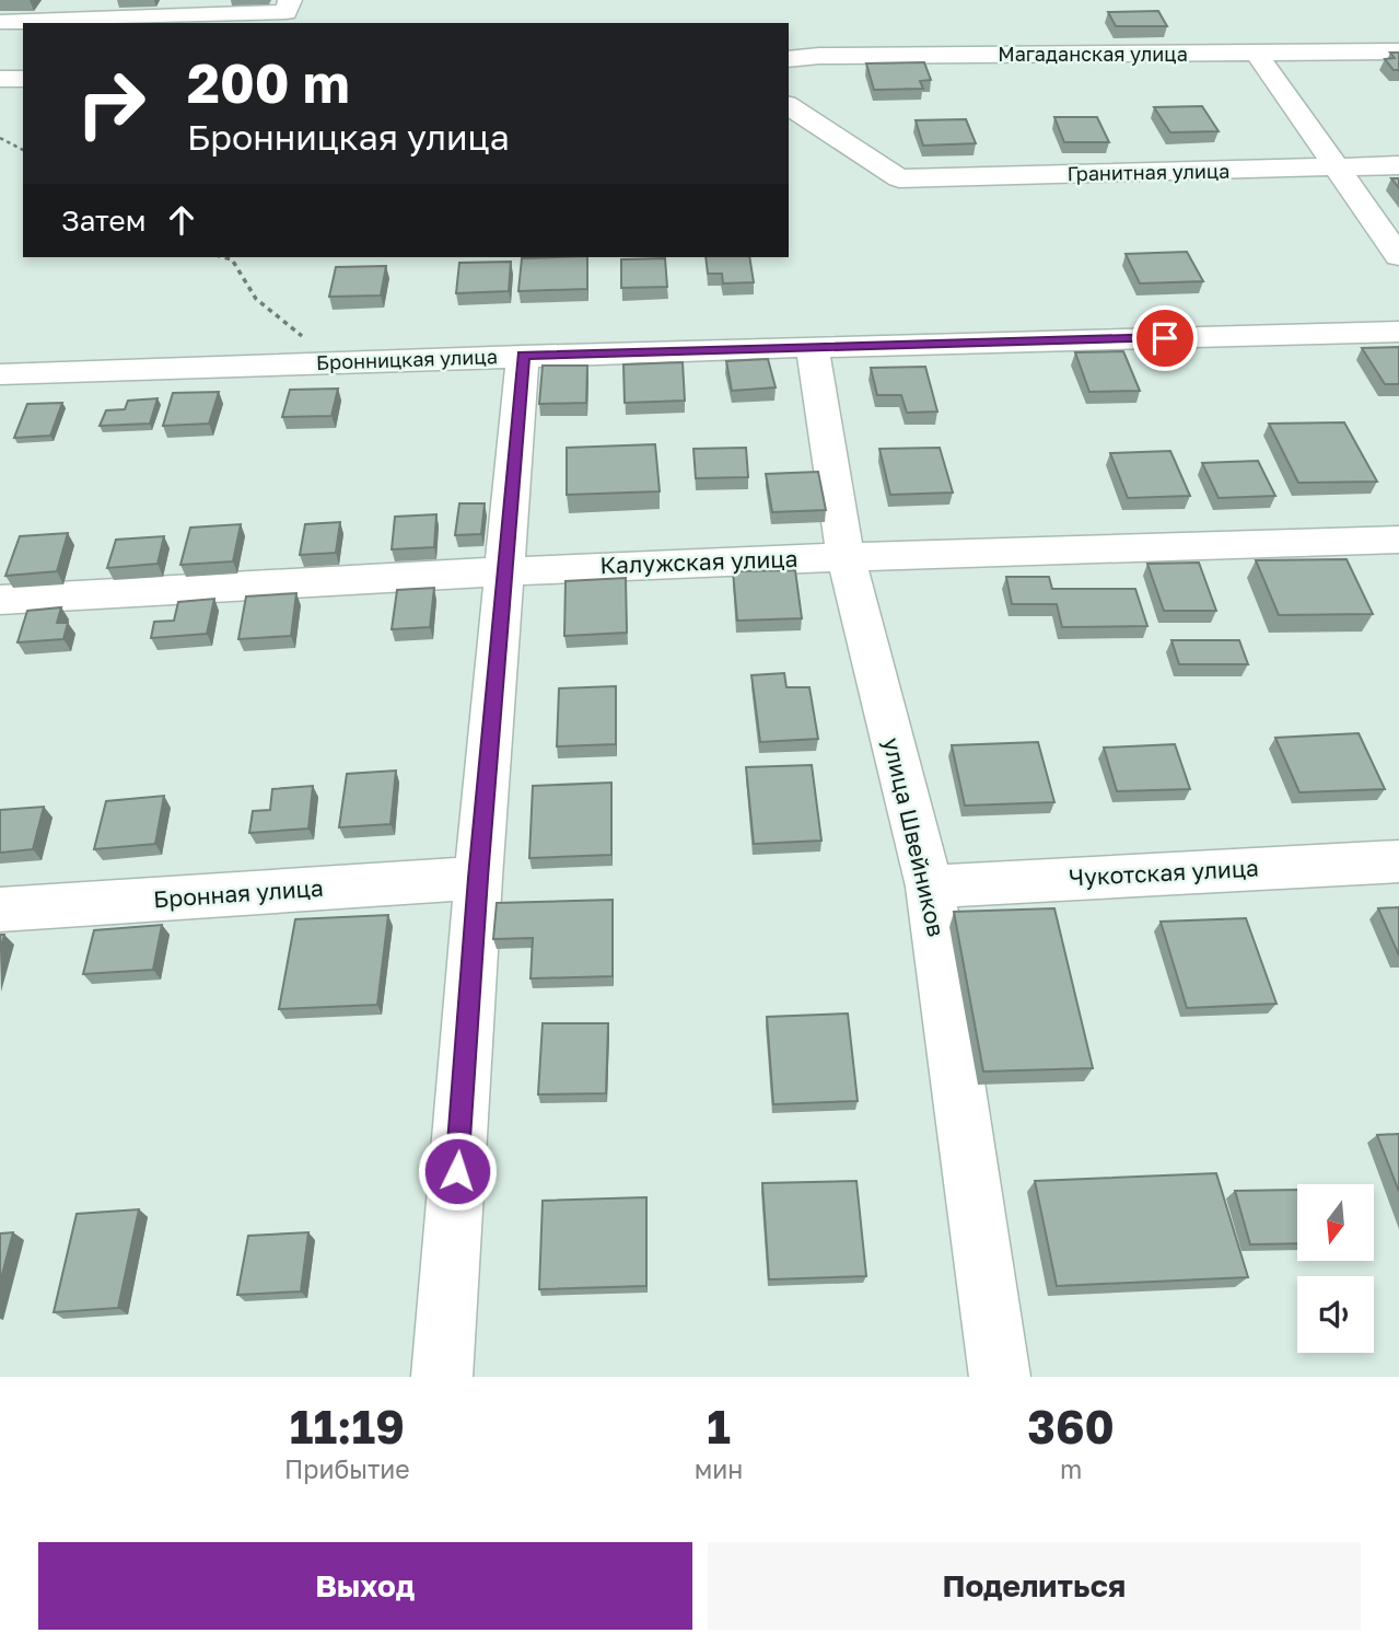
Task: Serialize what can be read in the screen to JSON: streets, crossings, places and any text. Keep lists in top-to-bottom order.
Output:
{
  "streets": {
    "street": [
      "Магаданская улица",
      "Гранитная улица",
      "Бронницкая улица",
      "Калужская улица",
      "улица Швейников",
      "Чукотская улица",
      "Бронная улица"
    ]
  },
  "crossings": [
    ["Бронницкая улица", "улица Швейников"],
    ["Калужская улица", "улица Швейников"],
    ["улица Швейников", "Чукотская улица"]
  ],
  "north": "bottom",
  "page": {
    "turn": ["200 m", "Бронницкая улица"],
    "then": "Затем",
    "eta": [
      "11:19",
      "Прибытие",
      "1",
      "мин",
      "360",
      "m"
    ],
    "buttons": ["Выход", "Поделиться"]
  }
}
